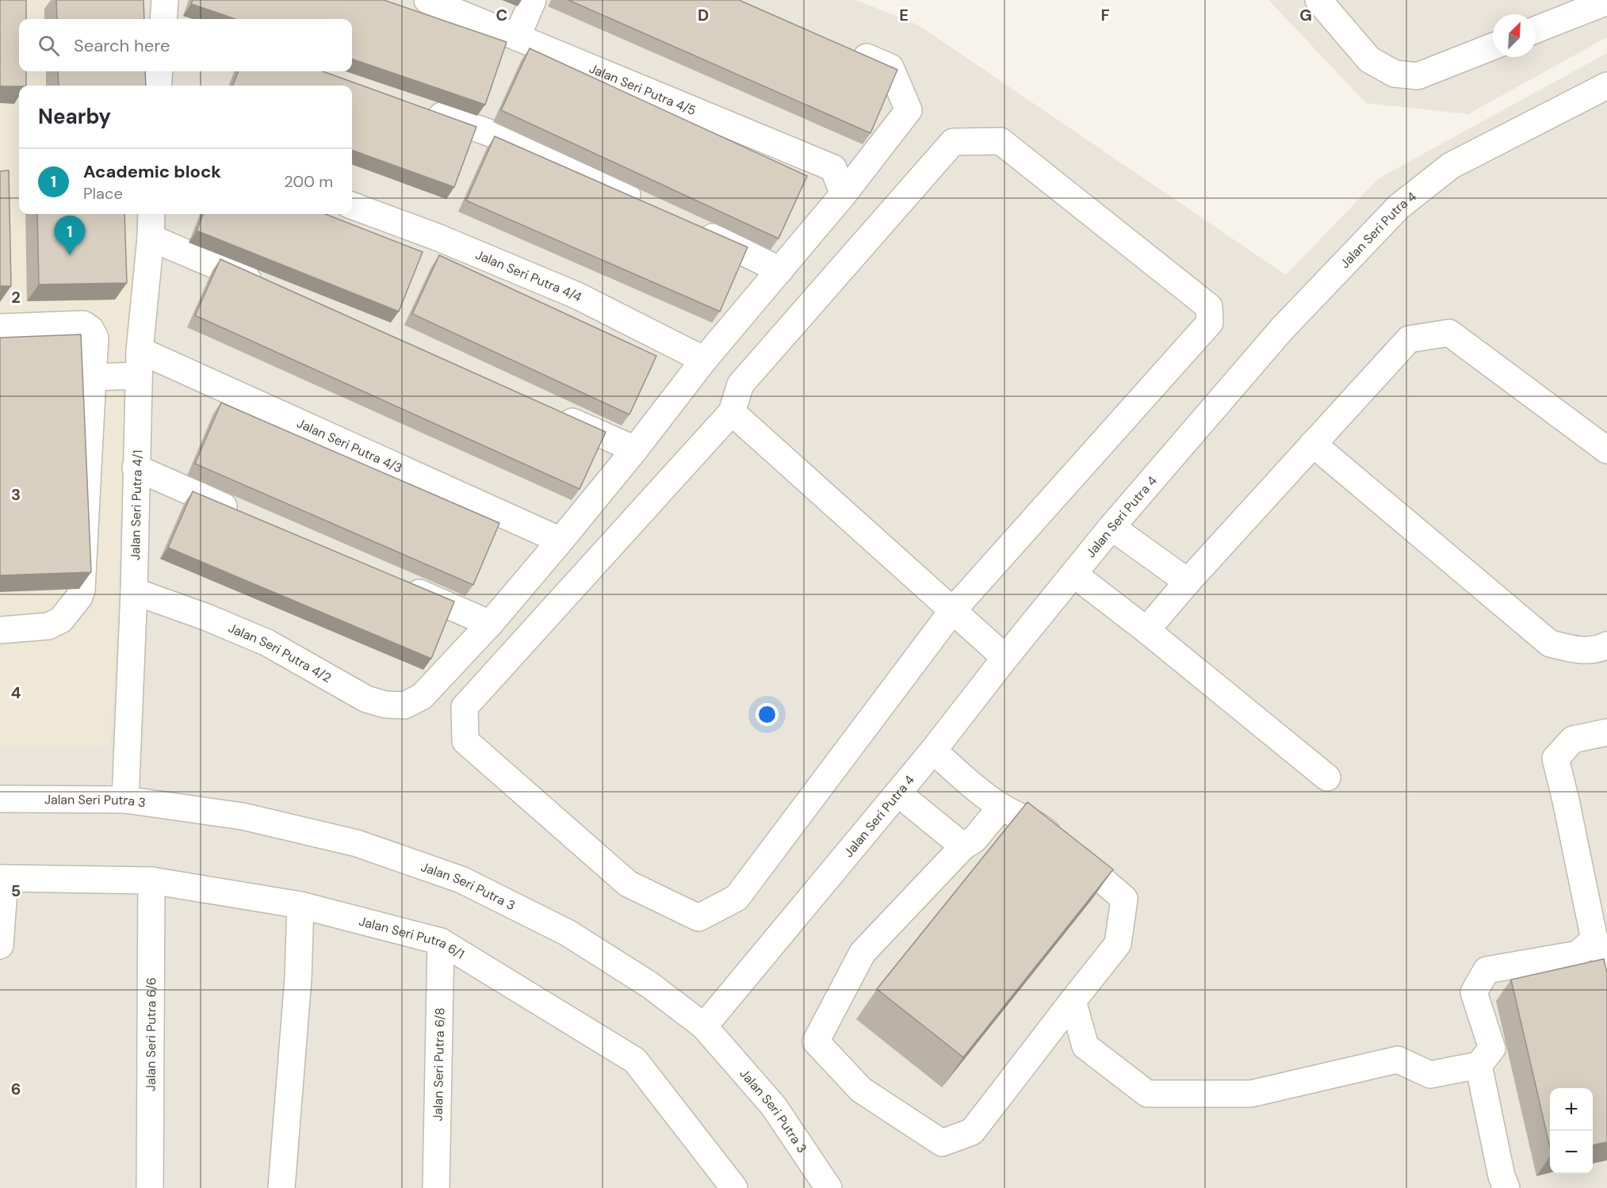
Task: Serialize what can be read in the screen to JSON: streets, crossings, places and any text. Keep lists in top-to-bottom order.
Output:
{
  "streets": {
    "street": [
      "Jalan Seri Putra 4/5",
      "Jalan Seri Putra 4",
      "Jalan Seri Putra 4/4",
      "Jalan Seri Putra 4/3",
      "Jalan Seri Putra 4/1",
      "Jalan Seri Putra 4/2",
      "Jalan Seri Putra 3",
      "Jalan Seri Putra 6/1",
      "Jalan Seri Putra 6/6",
      "Jalan Seri Putra 6/8"
    ]
  },
  "crossings": [
    ["Jalan Seri Putra 4", "Jalan Seri Putra 3"],
    ["Jalan Seri Putra 4/3", "Jalan Seri Putra 4/1"],
    ["Jalan Seri Putra 4/1", "Jalan Seri Putra 4/2"],
    ["Jalan Seri Putra 4/1", "Jalan Seri Putra 3"],
    ["Jalan Seri Putra 6/1", "Jalan Seri Putra 6/6"],
    ["Jalan Seri Putra 6/1", "Jalan Seri Putra 6/8"]
  ],
  "north": "top right",
  "page": {
    "search": "Search here",
    "heading": "Nearby",
    "list": [
      {
        "mark": "1",
        "name": "Academic block",
        "note": "Place",
        "value": "200 m"
      }
    ],
    "pins": "1",
    "map_buttons": ["+", "−"]
  },
  "grid": {
    "columns": [
      "C",
      "D",
      "E",
      "F",
      "G"
    ],
    "rows": [
      "2",
      "3",
      "4",
      "5",
      "6"
    ]
  }
}
